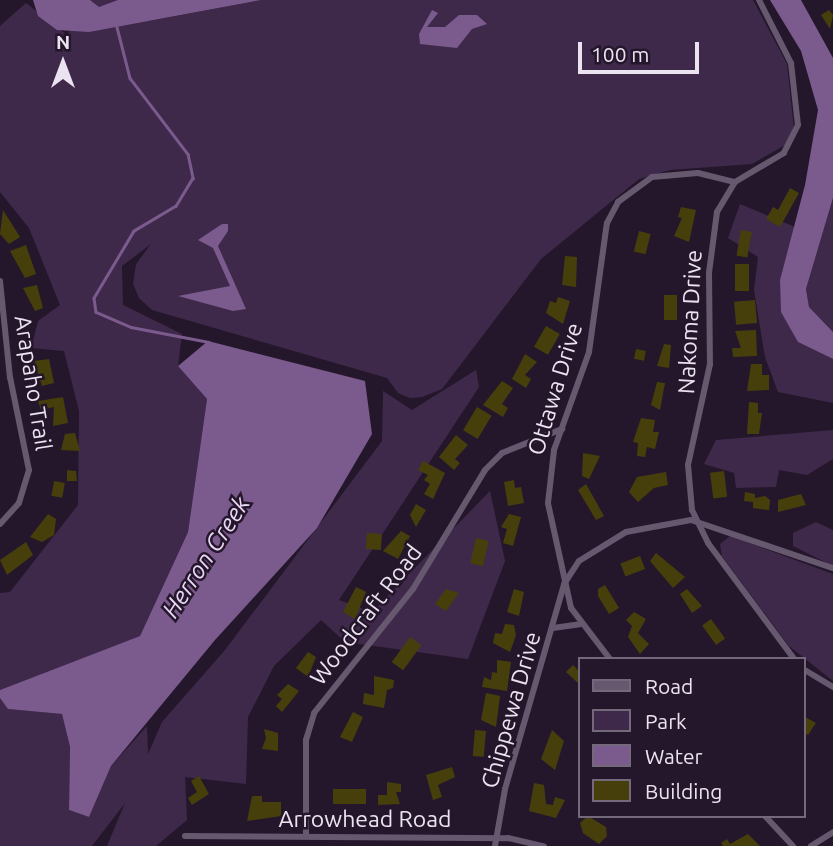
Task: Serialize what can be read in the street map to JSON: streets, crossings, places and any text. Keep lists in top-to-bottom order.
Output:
{
  "streets": {
    "street": [
      "Nakoma Drive",
      "Arapaho Trail",
      "Ottawa Drive",
      "Woodcraft Road",
      "Chippewa Drive",
      "Arrowhead Road"
    ]
  },
  "crossings": [
    ["Nakoma Drive", "Ottawa Drive"],
    ["Ottawa Drive", "Woodcraft Road"],
    ["Ottawa Drive", "Chippewa Drive"],
    ["Woodcraft Road", "Arrowhead Road"],
    ["Chippewa Drive", "Arrowhead Road"]
  ],
  "water": ["Herron Creek"],
  "legend": [
    "Road",
    "Park",
    "Water",
    "Building"
  ],
  "scale_bar": "100 m",
  "north": "top"
}
